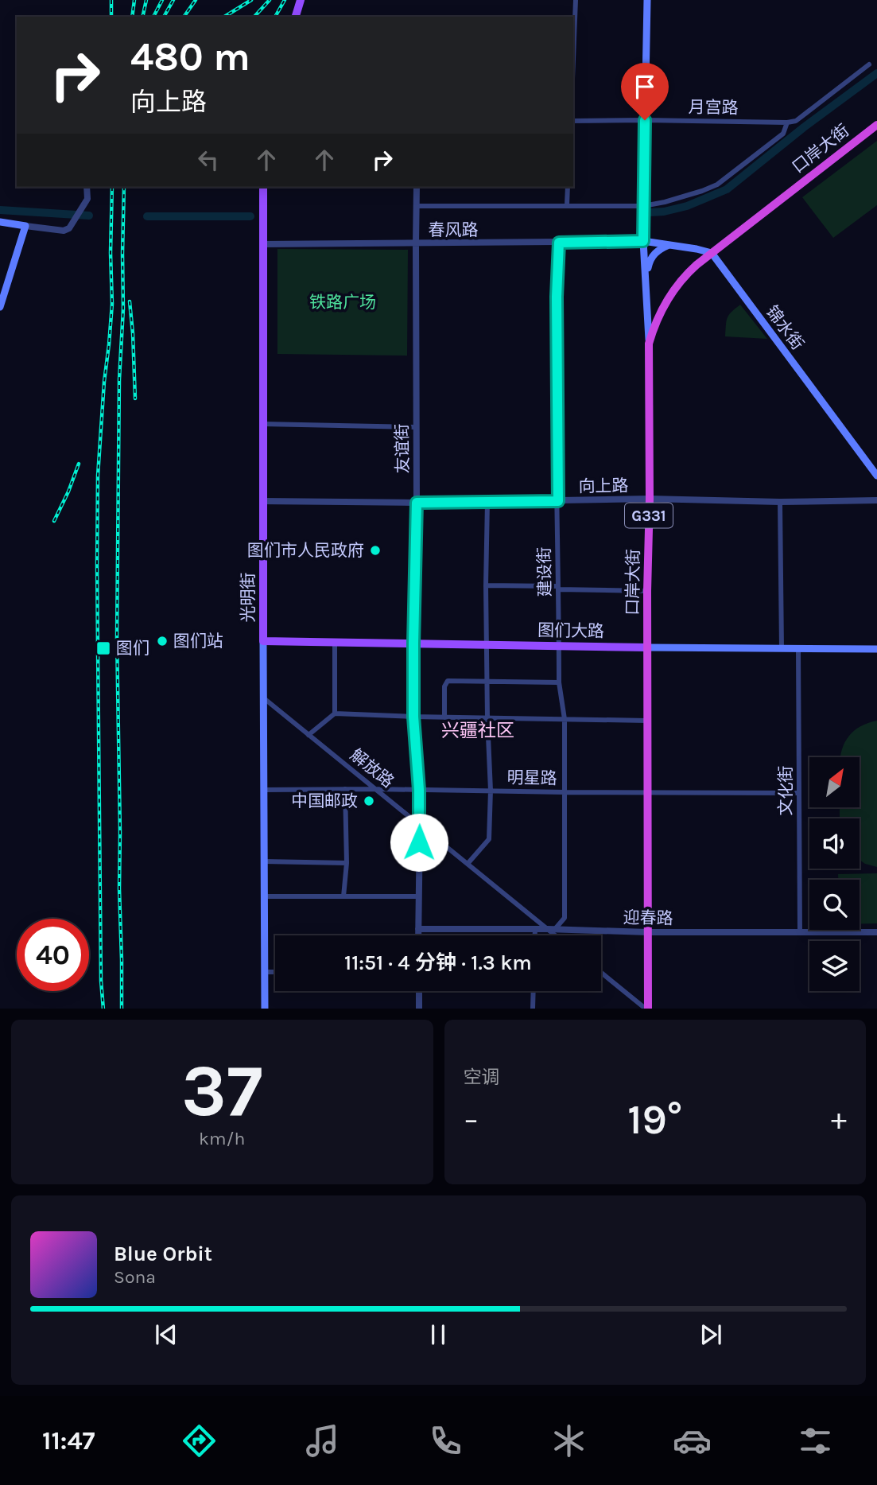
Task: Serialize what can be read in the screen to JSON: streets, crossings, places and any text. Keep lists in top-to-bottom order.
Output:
{
  "streets": {
    "highway": ["口岸大街", "G331"],
    "main road": ["锦水街", "光明街", "图们大路"],
    "street": [
      "月宫路",
      "春风路",
      "友谊街",
      "向上路",
      "建设街",
      "解放路",
      "明星路",
      "文化街",
      "迎春路"
    ]
  },
  "crossings": [
    ["口岸大街", "锦水街"],
    ["口岸大街", "向上路"],
    ["口岸大街", "图们大路"],
    ["口岸大街", "明星路"],
    ["口岸大街", "迎春路"],
    ["春风路", "友谊街"],
    ["春风路", "建设街"],
    ["春风路", "光明街"],
    ["友谊街", "向上路"],
    ["友谊街", "图们大路"],
    ["友谊街", "解放路"],
    ["友谊街", "明星路"],
    ["友谊街", "迎春路"],
    ["向上路", "建设街"],
    ["向上路", "光明街"],
    ["建设街", "图们大路"],
    ["建设街", "明星路"],
    ["建设街", "迎春路"],
    ["光明街", "图们大路"],
    ["光明街", "解放路"],
    ["光明街", "明星路"],
    ["图们大路", "文化街"],
    ["解放路", "明星路"],
    ["解放路", "迎春路"],
    ["明星路", "文化街"],
    ["文化街", "迎春路"]
  ],
  "districts": ["兴疆社区"],
  "parks": ["铁路广场"],
  "places": {
    "other": ["图们市人民政府", "图们站", "中国邮政"],
    "transit": ["图们"]
  },
  "north": "top right",
  "page": {
    "turn": ["480 m", "向上路"],
    "limit": "40",
    "trip": "11:51 · 4 分钟 · 1.3 km",
    "tile": [
      ["37", "km/h"],
      "空调"
    ],
    "heat": ["−", "19°", "+"],
    "song": ["Blue Orbit", "Sona"],
    "tabs": "11:47"
  }
}
